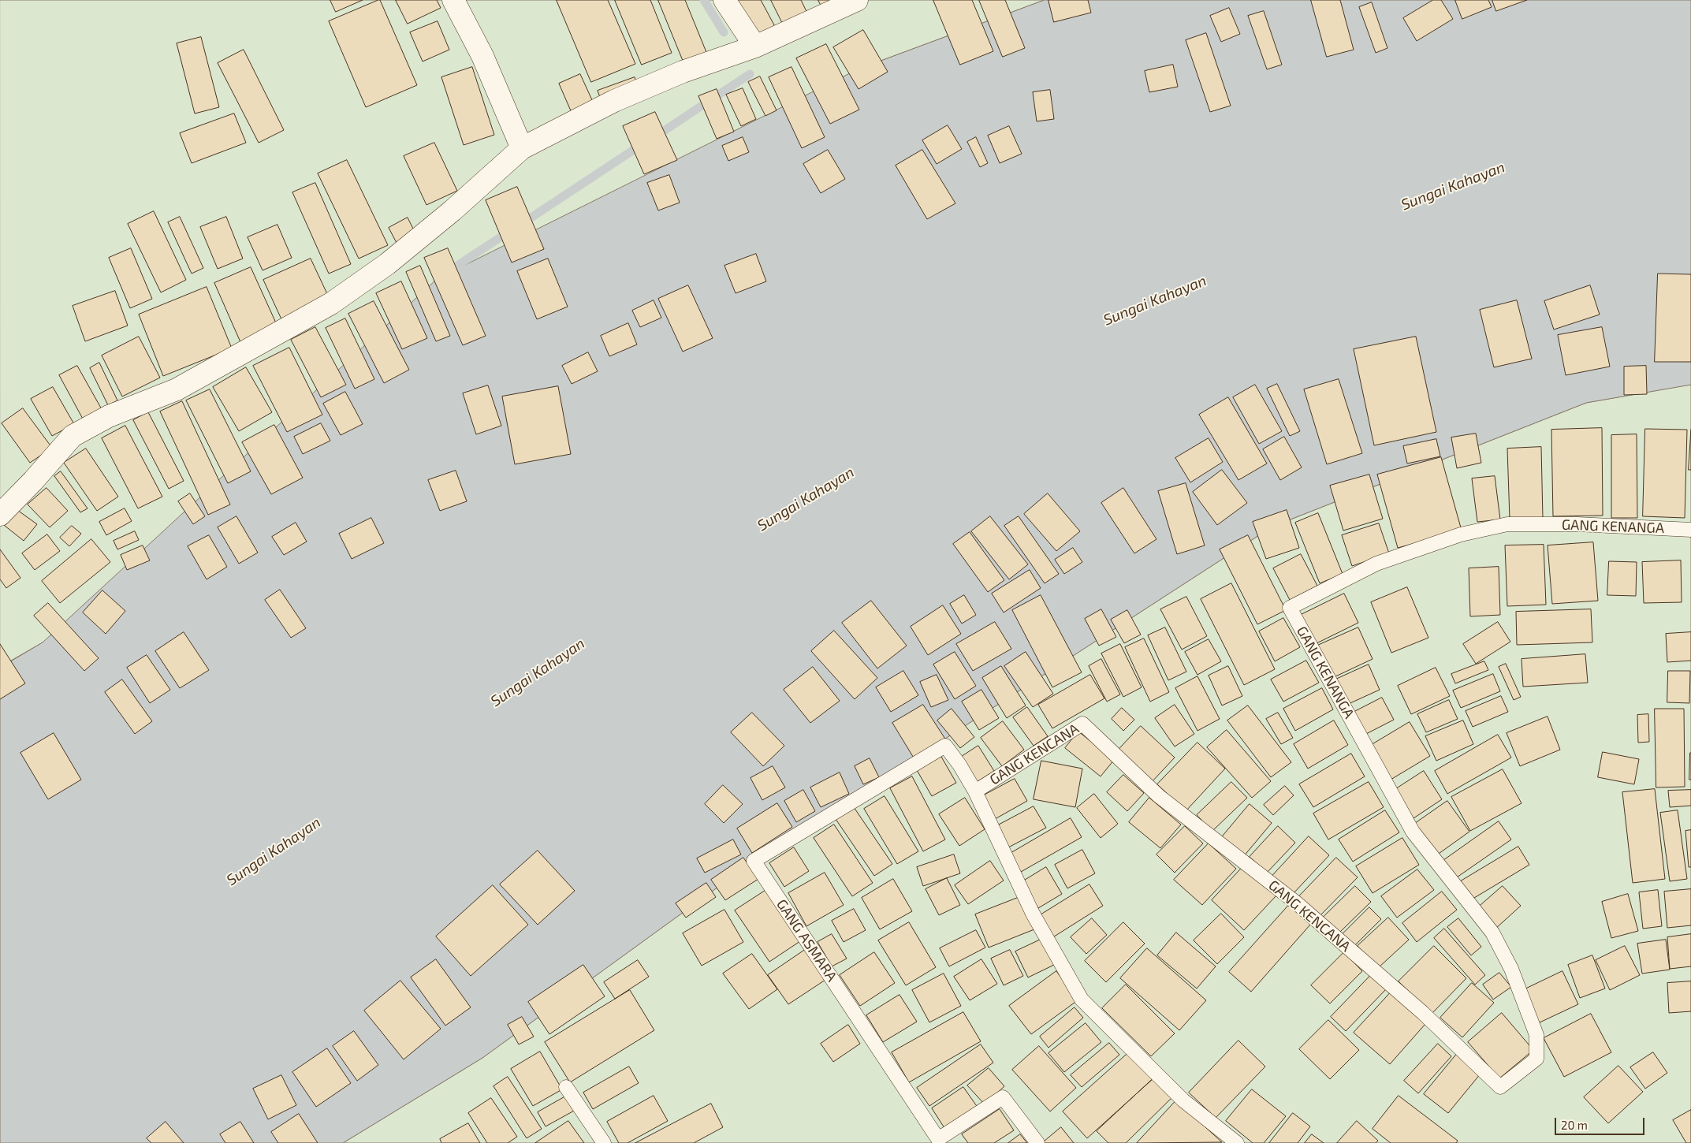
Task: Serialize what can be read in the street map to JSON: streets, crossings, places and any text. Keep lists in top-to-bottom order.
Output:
{
  "streets": {
    "lane": ["GANG KENANGA", "GANG KENCANA", "GANG ASMARA"]
  },
  "crossings": [
    ["GANG KENANGA", "GANG KENCANA"],
    ["GANG KENCANA", "GANG ASMARA"]
  ],
  "water": ["Sungai Kahayan"],
  "scale_bar": "20 m"
}
